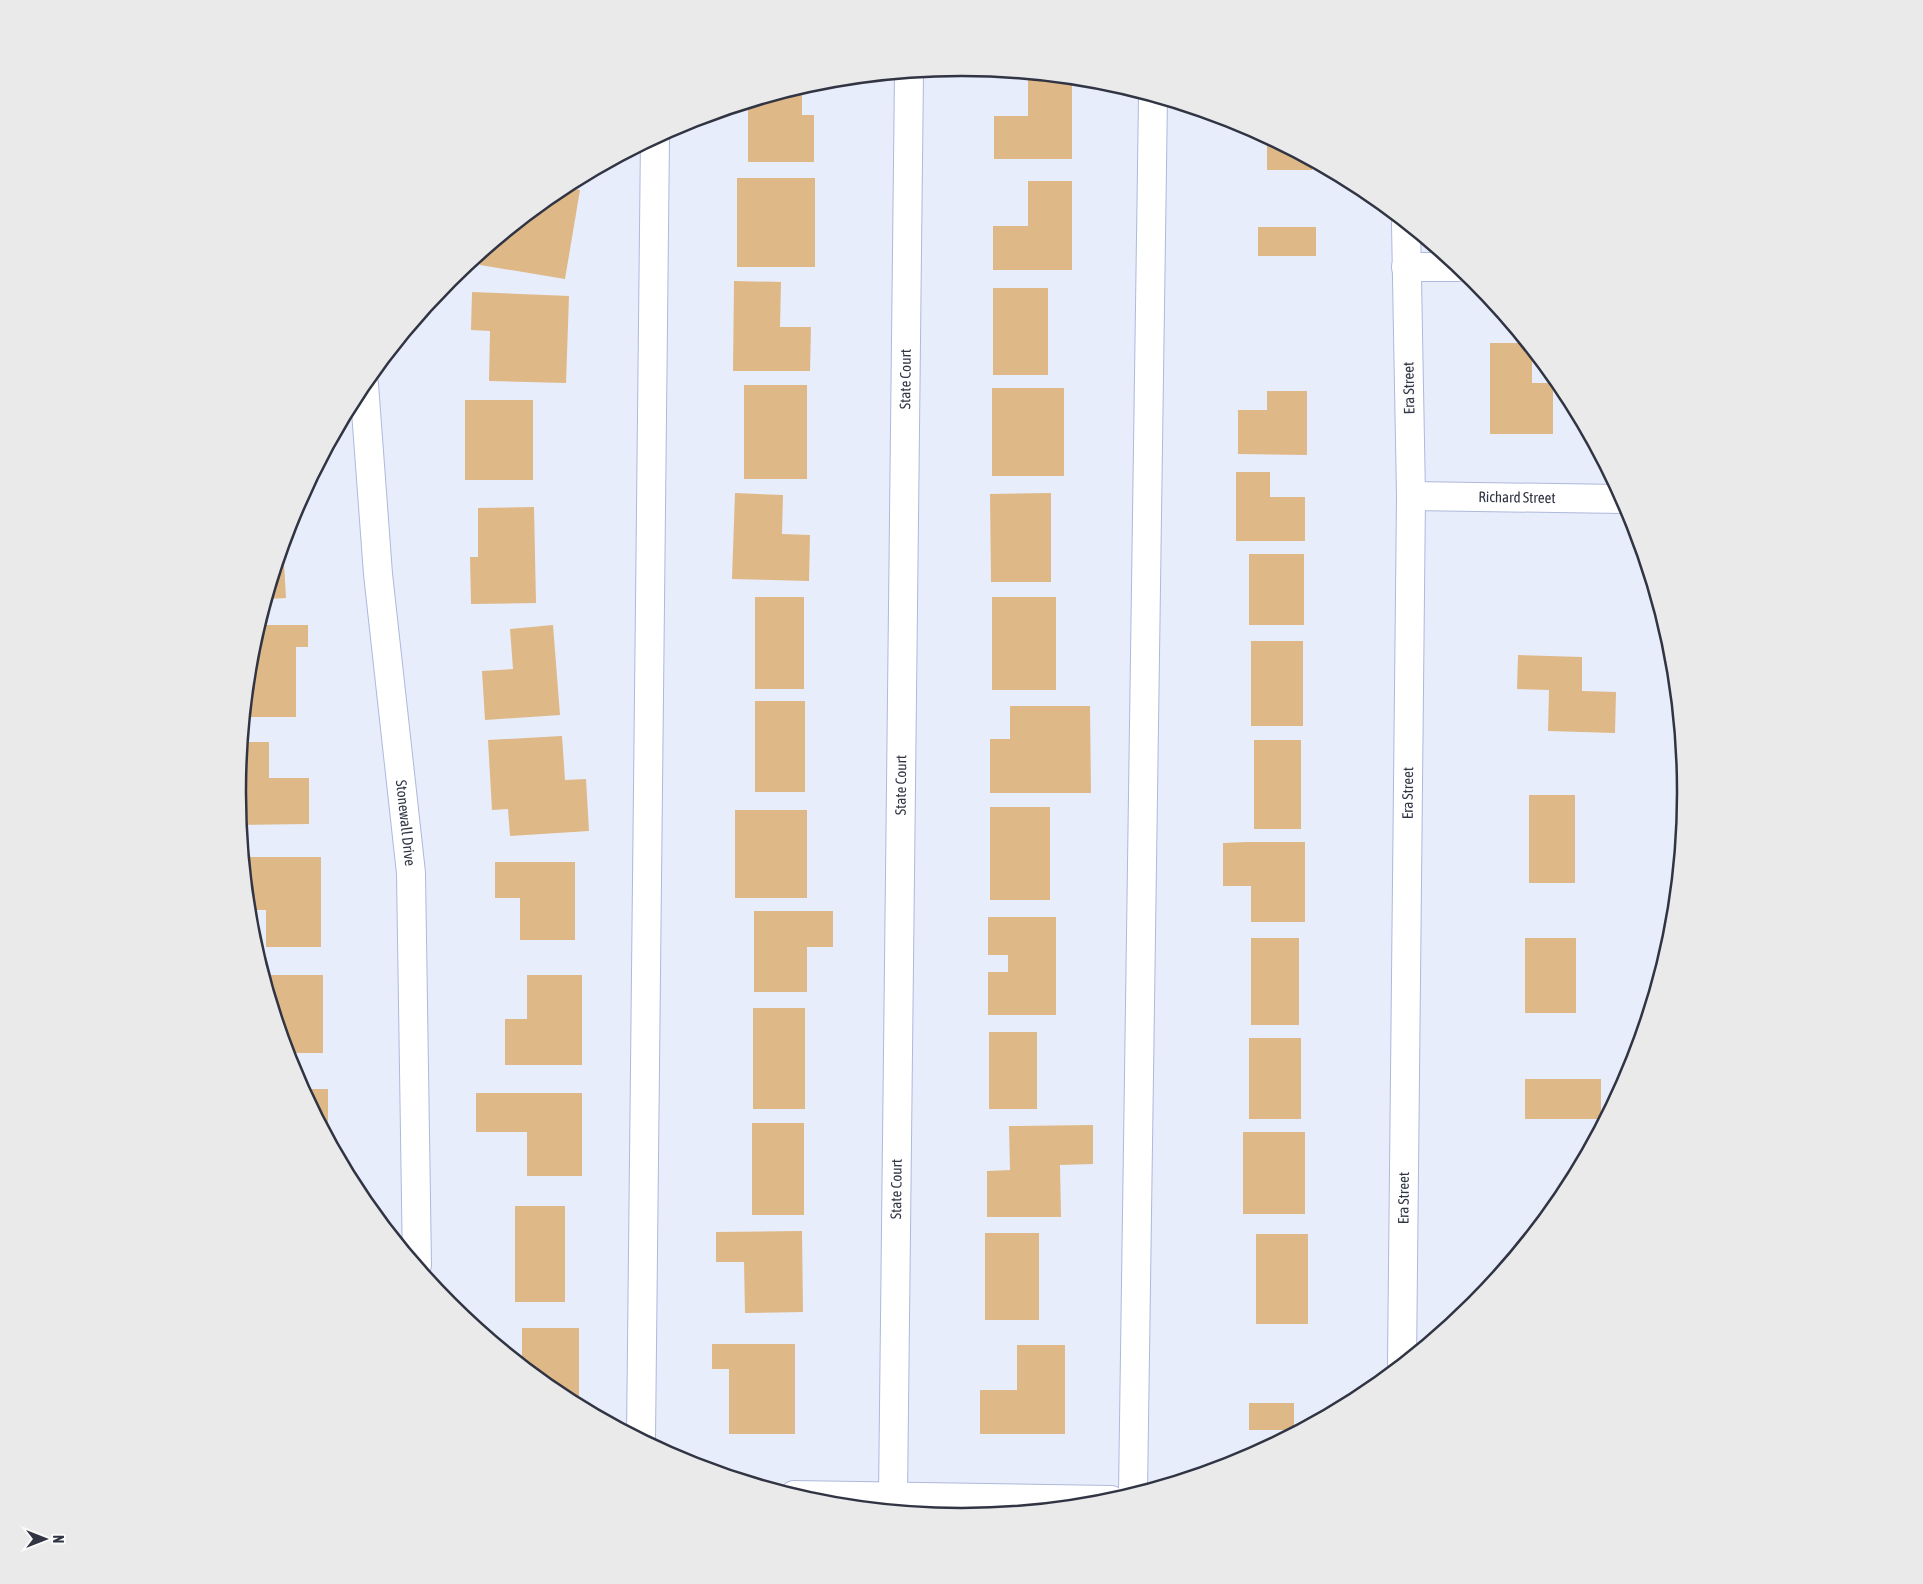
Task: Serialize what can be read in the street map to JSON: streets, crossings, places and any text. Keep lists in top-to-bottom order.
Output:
{
  "streets": {
    "street": [
      "State Court",
      "Era Street",
      "Richard Street",
      "Stonewall Drive"
    ]
  },
  "crossings": [
    ["Era Street", "Richard Street"]
  ],
  "north": "right"
}
